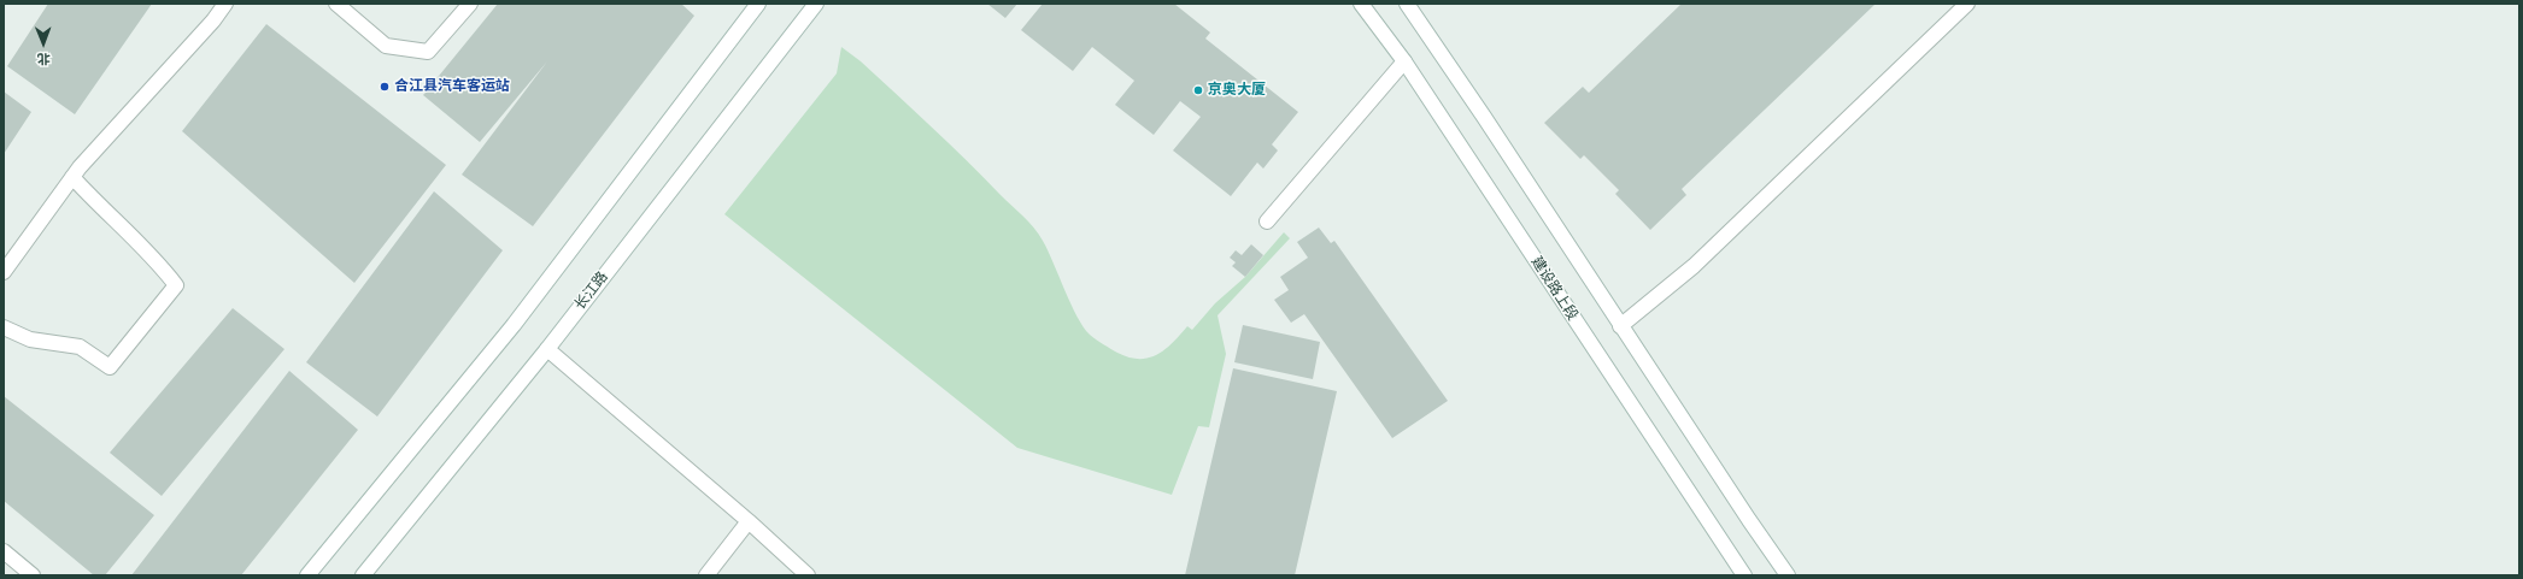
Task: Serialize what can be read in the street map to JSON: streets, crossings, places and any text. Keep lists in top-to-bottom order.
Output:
{
  "streets": {
    "main road": ["建设路上段", "长江路"]
  },
  "places": ["合江县汽车客运站", "京奥大厦"],
  "north": "bottom"
}
